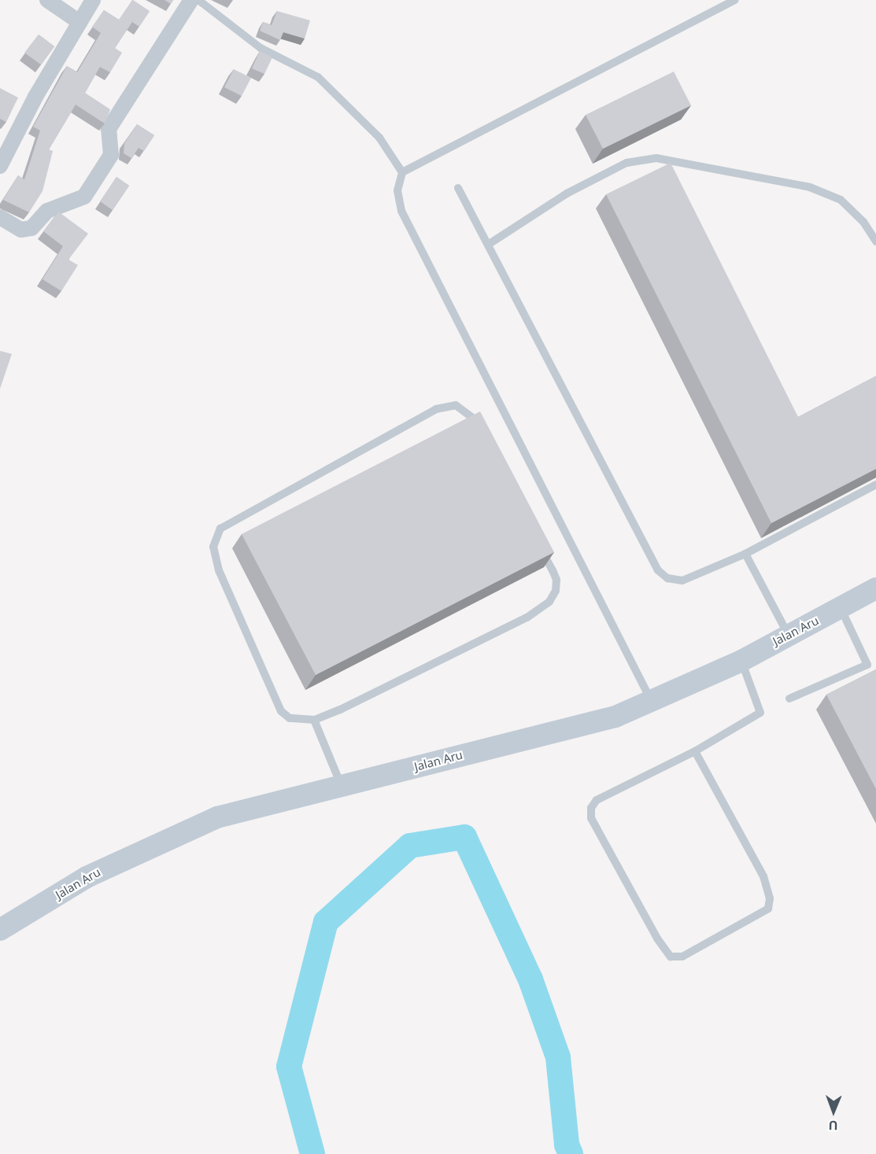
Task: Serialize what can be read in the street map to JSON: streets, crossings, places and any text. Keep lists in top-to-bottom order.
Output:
{
  "streets": {
    "street": ["Jalan Aru"]
  },
  "north": "bottom"
}
